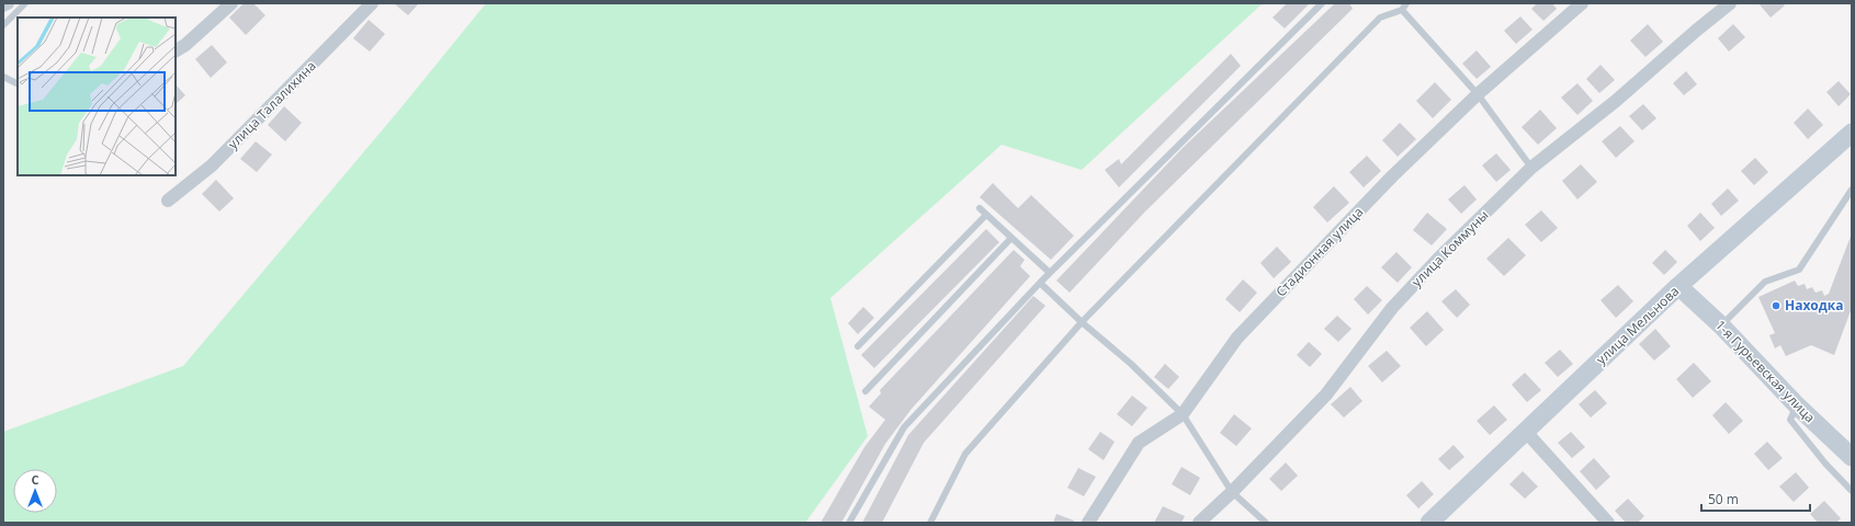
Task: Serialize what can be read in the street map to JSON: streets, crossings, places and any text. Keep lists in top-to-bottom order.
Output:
{
  "streets": {
    "main road": ["улица Мельнова", "1-я Гурьевская улица"],
    "street": ["улица Талалихина", "улица Коммуны", "Стадионная улица"]
  },
  "crossings": [
    ["улица Мельнова", "1-я Гурьевская улица"]
  ],
  "places": ["Находка"],
  "scale_bar": "50 m",
  "north": "top"
}
